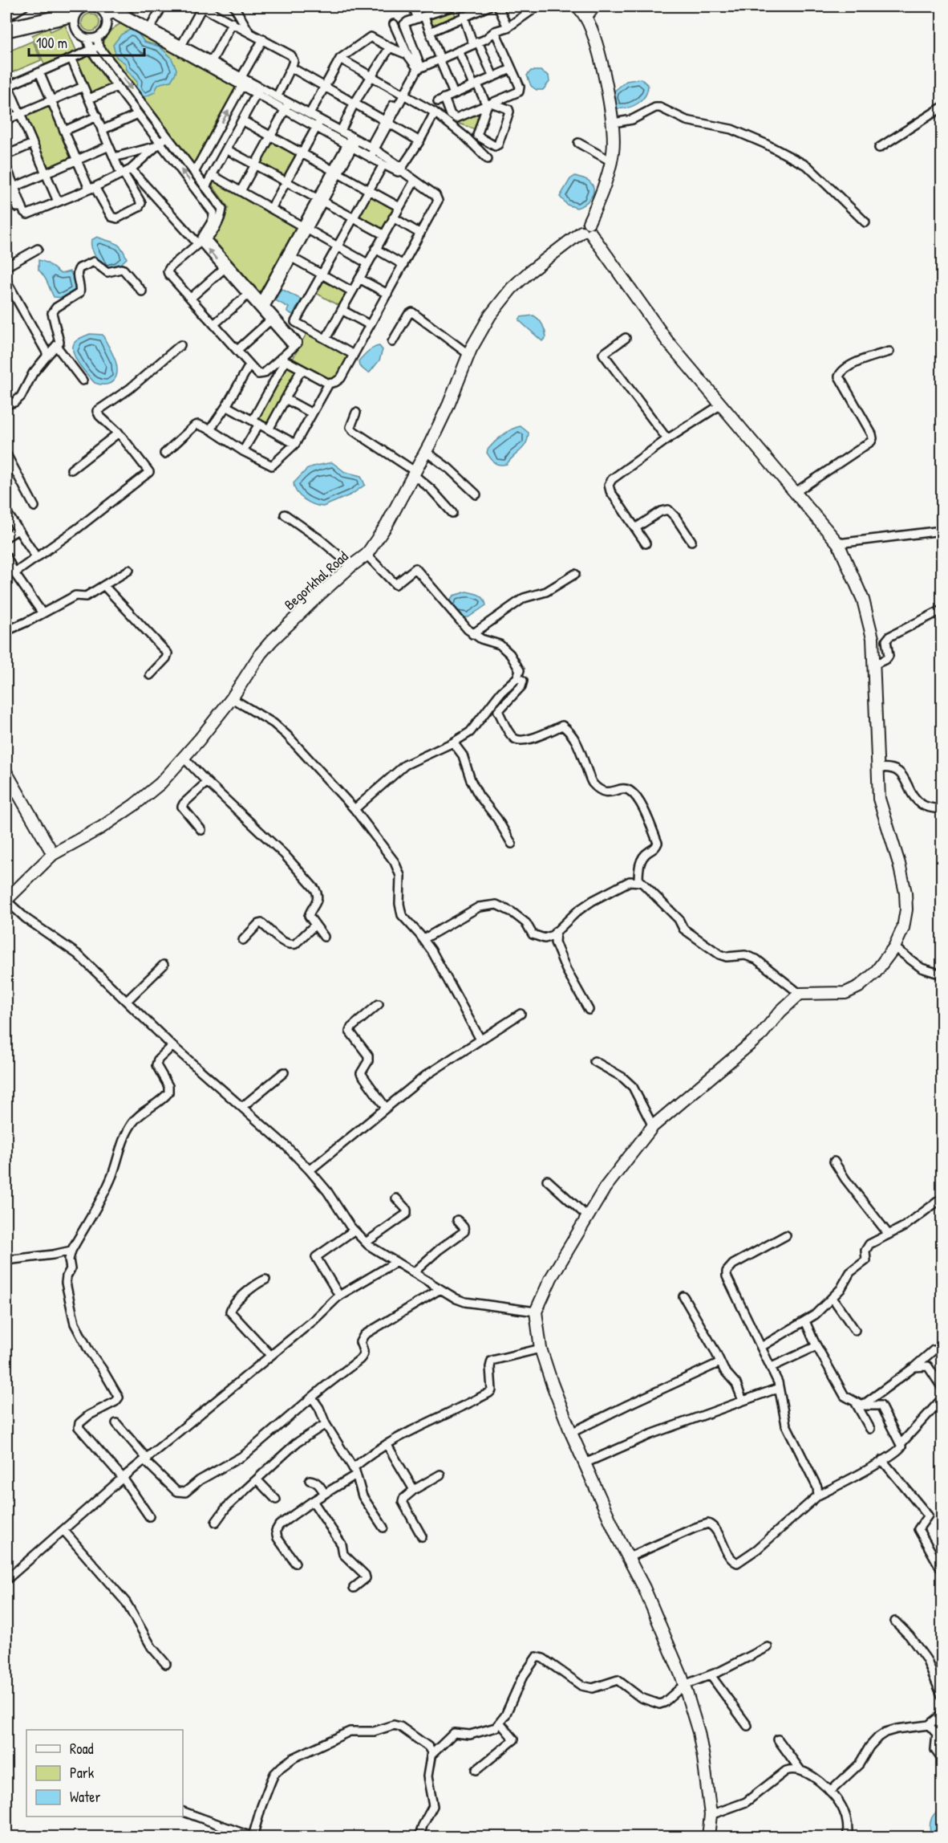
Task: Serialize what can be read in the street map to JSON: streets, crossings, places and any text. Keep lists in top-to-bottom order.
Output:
{
  "streets": {
    "street": ["Begorkhal Road"]
  },
  "legend": ["Road", "Park", "Water"],
  "scale_bar": "100 m"
}
